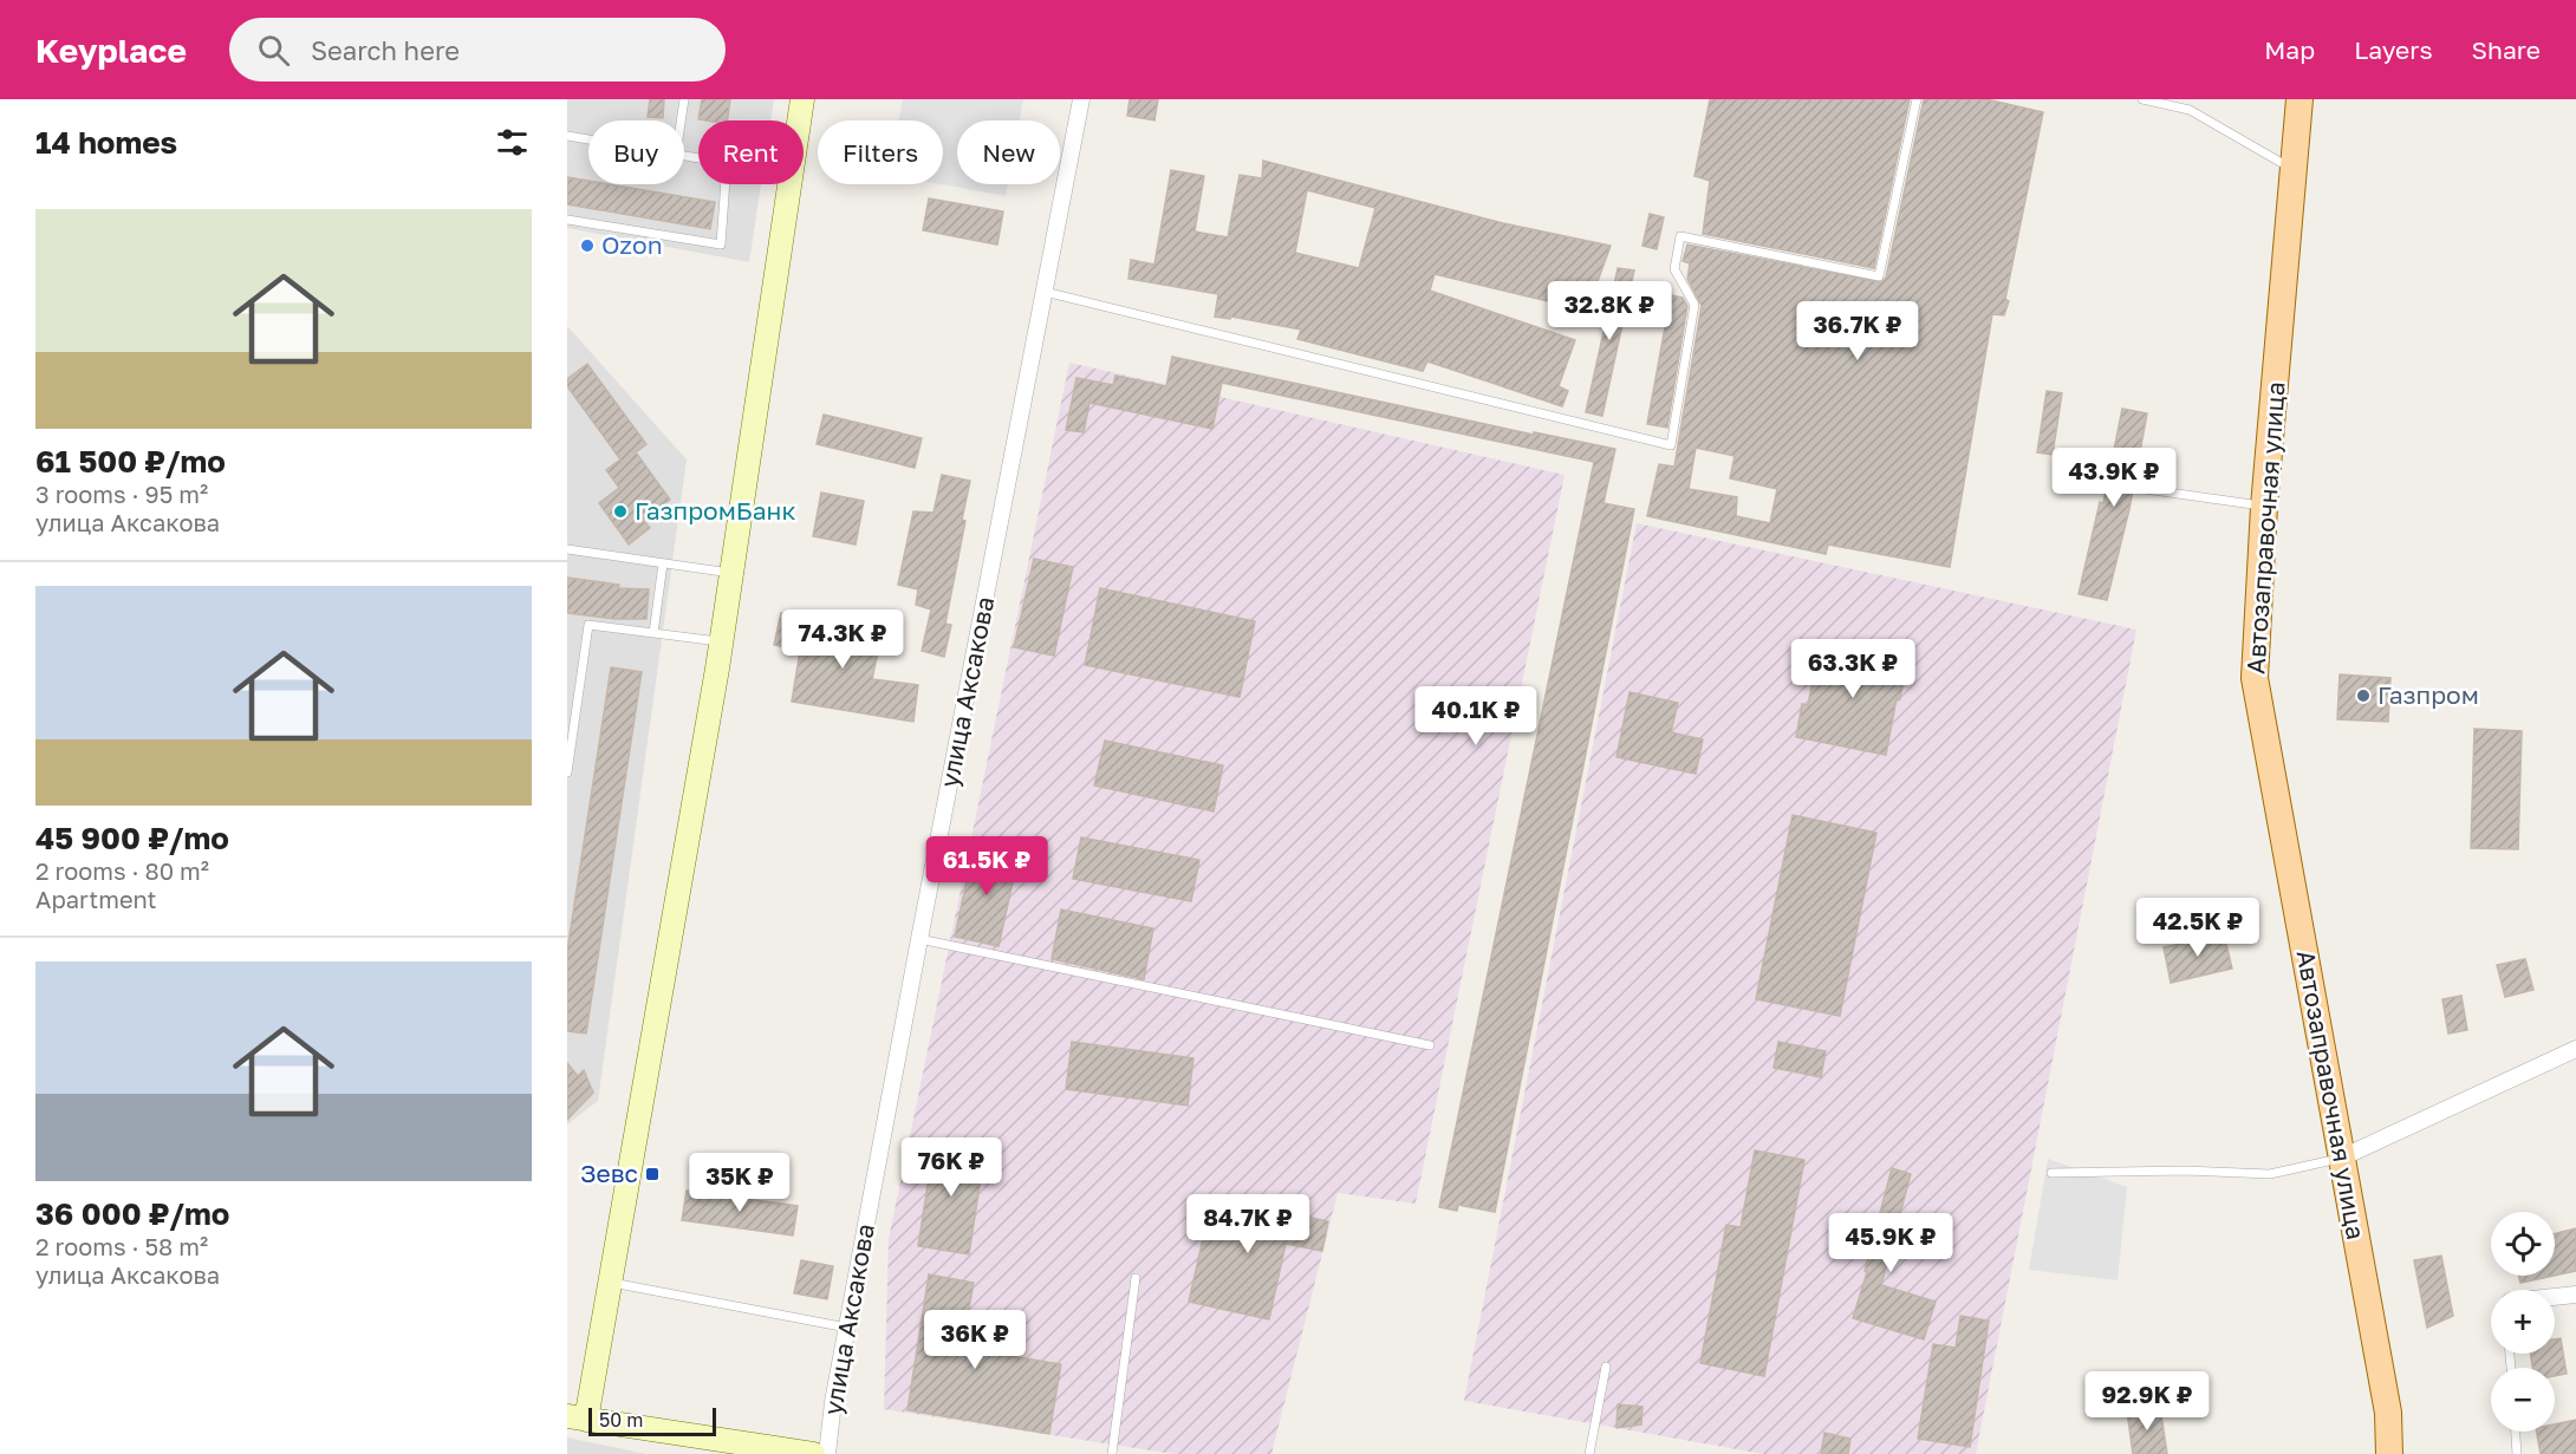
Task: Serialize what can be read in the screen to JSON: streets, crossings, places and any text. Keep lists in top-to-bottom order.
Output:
{
  "streets": {
    "main road": ["Автозаправочная улица"],
    "street": ["улица Аксакова"]
  },
  "places": {
    "other": ["Ozon", "ГазпромБанк", "Газпром"],
    "transit": ["Зевс"]
  },
  "scale_bar": "50 m",
  "page": {
    "header": "Keyplace",
    "search": "Search here",
    "nav": ["Map", "Layers", "Share"],
    "heading": "14 homes",
    "chip": [
      "Buy",
      "Rent",
      "Filters",
      "New"
    ],
    "list": [
      {
        "name": "61 500 ₽/mo",
        "note": "3 rooms · 95 m² · улица Аксакова"
      },
      {
        "name": "45 900 ₽/mo",
        "note": "2 rooms · 80 m² · Apartment"
      },
      {
        "name": "36 000 ₽/mo",
        "note": "2 rooms · 58 m² · улица Аксакова"
      }
    ],
    "price": [
      "32.8K ₽",
      "36.7K ₽",
      "43.9K ₽",
      "74.3K ₽",
      "63.3K ₽",
      "40.1K ₽",
      "61.5K ₽",
      "42.5K ₽",
      "76K ₽",
      "35K ₽",
      "84.7K ₽",
      "45.9K ₽",
      "36K ₽",
      "92.9K ₽"
    ],
    "map_buttons": ["+", "−"],
    "scale": "50 m"
  }
}
